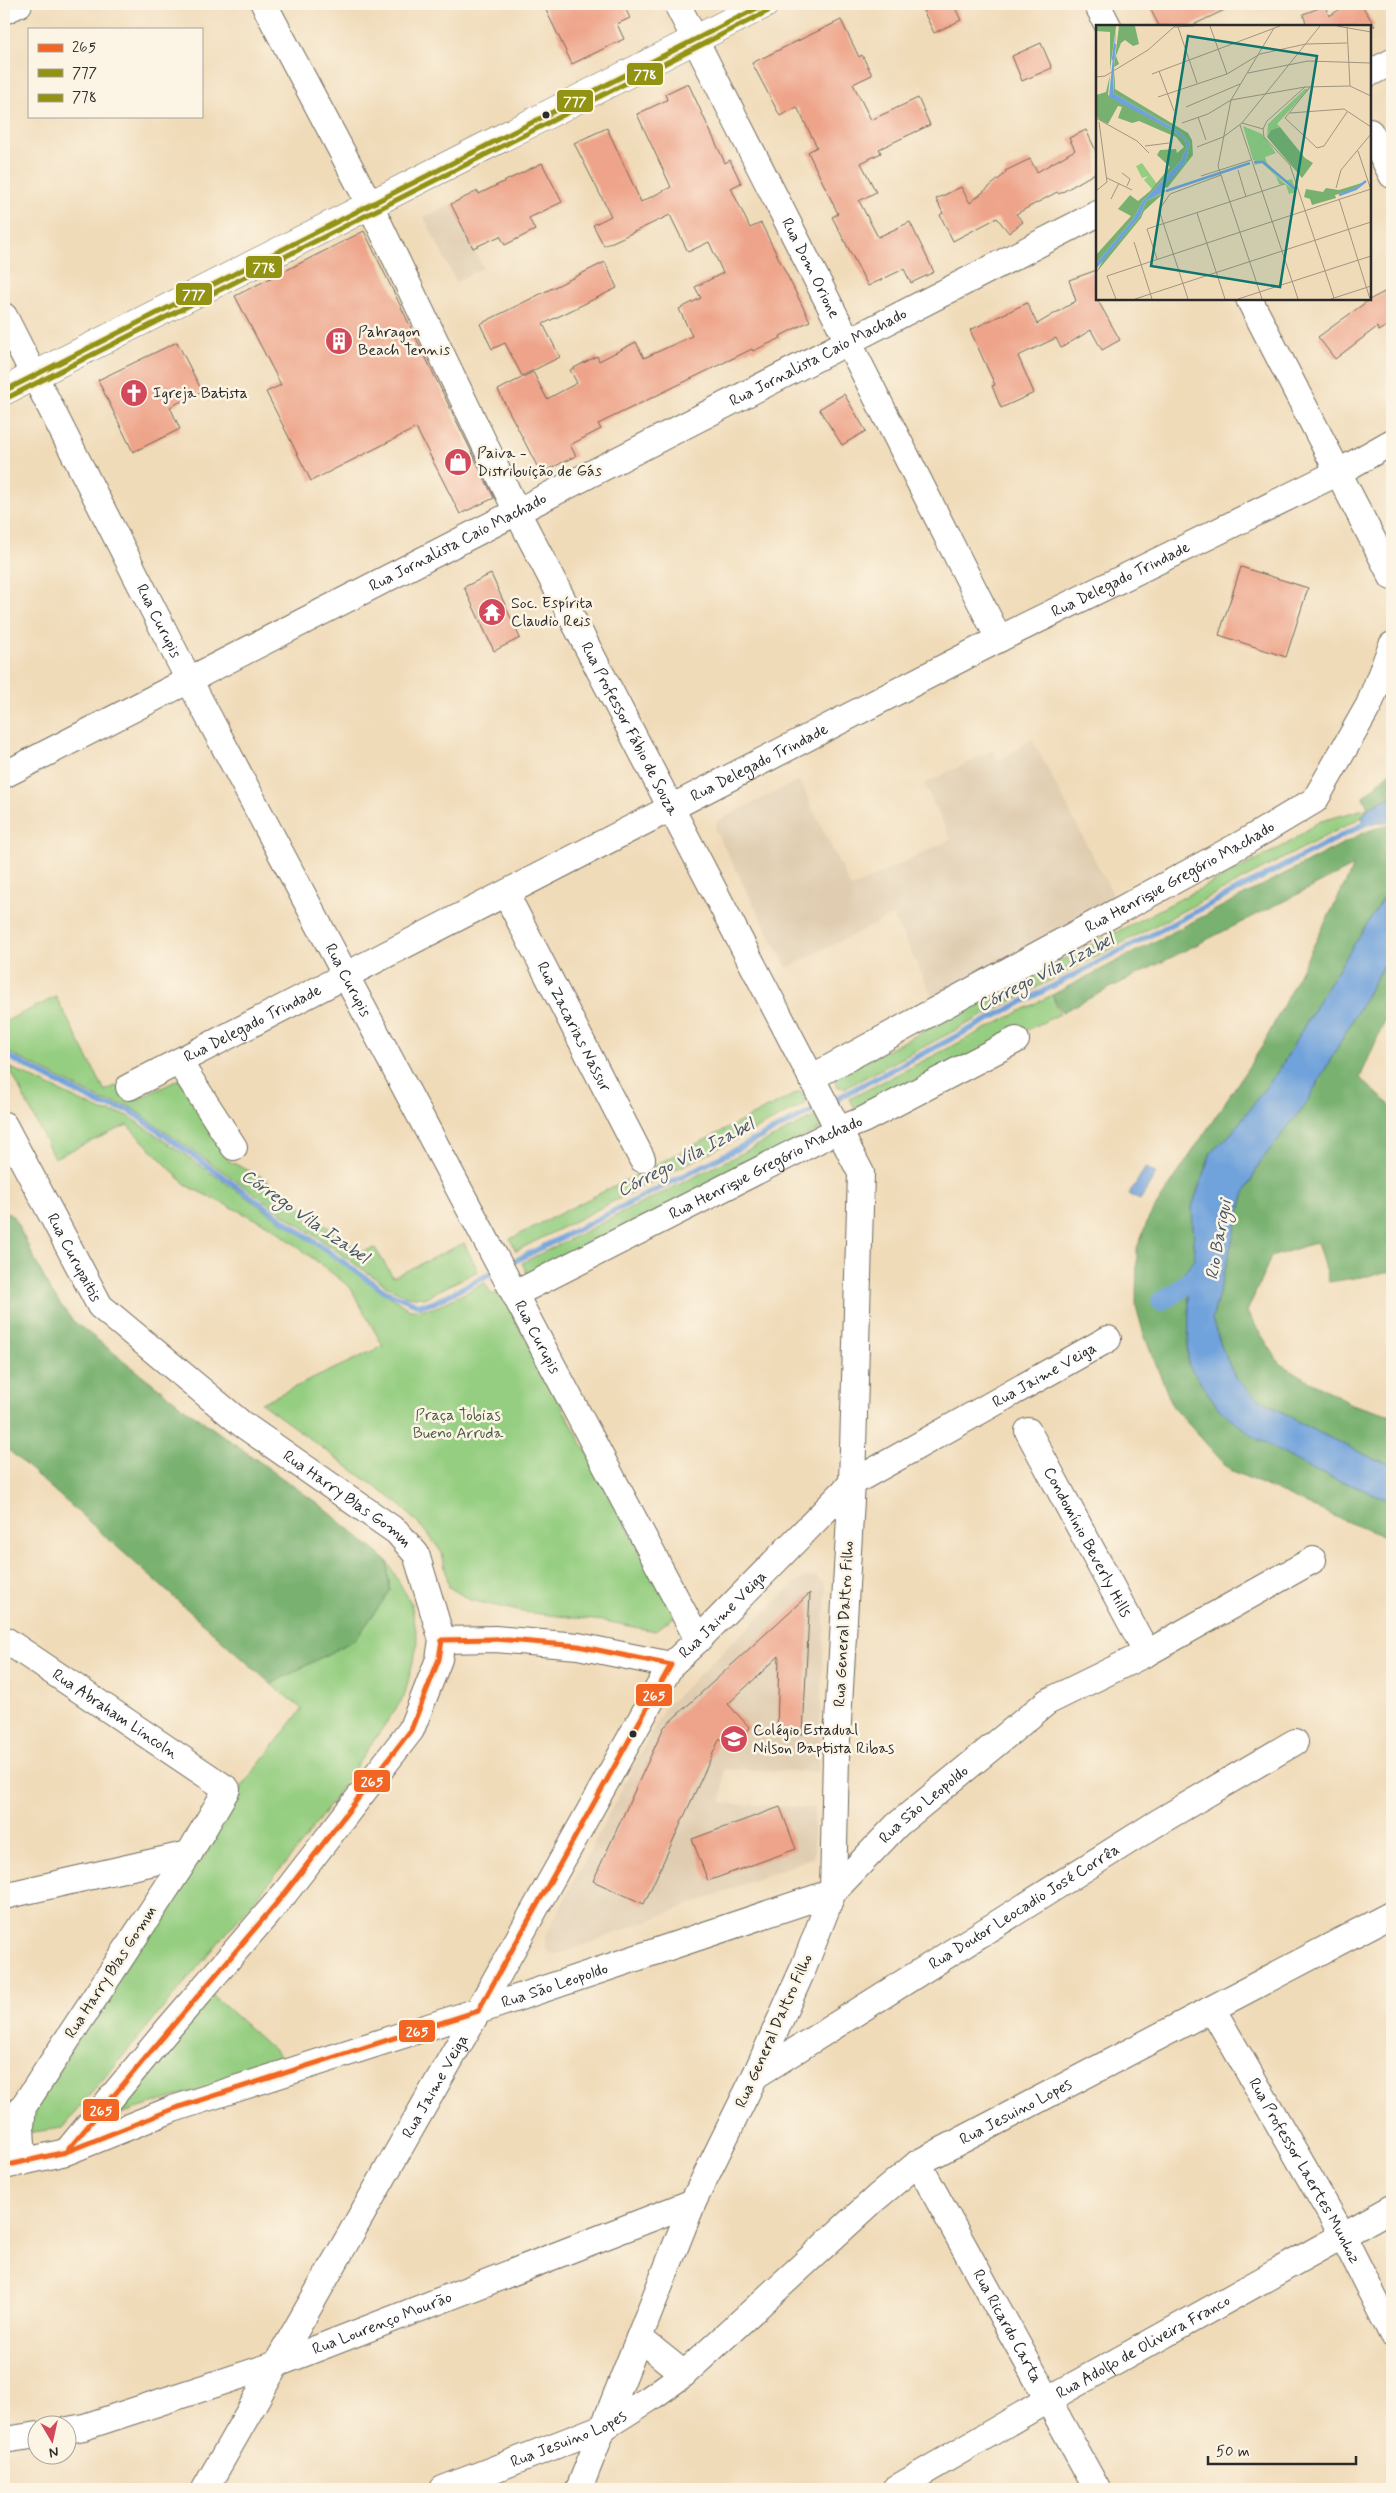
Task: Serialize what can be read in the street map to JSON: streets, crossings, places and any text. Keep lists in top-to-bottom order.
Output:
{
  "streets": {
    "street": [
      "Rua Dom Orione",
      "Rua Jornalista Caio Machado",
      "Rua Delegado Trindade",
      "Rua Curupis",
      "Rua Professor Fábio de Souza",
      "Rua Henrique Gregório Machado",
      "Rua Zacarias Nassur",
      "Rua Curupaitis",
      "Rua Jaime Veiga",
      "Rua Harry Blas Gomm",
      "Condomínio Beverly Hills",
      "Rua General Daltro Filho",
      "Rua Abraham Lincoln",
      "Rua São Leopoldo",
      "Rua Doutor Leocadio José Corrêa",
      "Rua Jesuino Lopes",
      "Rua Professor Laertes Munhoz",
      "Rua Lourenço Mourão",
      "Rua Ricardo Carta",
      "Rua Adolfo de Oliveira Franco"
    ]
  },
  "crossings": [
    ["Rua Dom Orione", "Rua Jornalista Caio Machado"],
    ["Rua Dom Orione", "Rua Delegado Trindade"],
    ["Rua Jornalista Caio Machado", "Rua Curupis"],
    ["Rua Jornalista Caio Machado", "Rua Professor Fábio de Souza"],
    ["Rua Delegado Trindade", "Rua Curupis"],
    ["Rua Delegado Trindade", "Rua Professor Fábio de Souza"],
    ["Rua Delegado Trindade", "Rua Zacarias Nassur"],
    ["Rua Curupis", "Rua Henrique Gregório Machado"],
    ["Rua Curupis", "Rua Jaime Veiga"],
    ["Rua Professor Fábio de Souza", "Rua Henrique Gregório Machado"],
    ["Rua Professor Fábio de Souza", "Rua General Daltro Filho"],
    ["Rua Henrique Gregório Machado", "Rua General Daltro Filho"],
    ["Rua Curupaitis", "Rua Harry Blas Gomm"],
    ["Rua Jaime Veiga", "Rua General Daltro Filho"],
    ["Rua Jaime Veiga", "Rua São Leopoldo"],
    ["Rua Jaime Veiga", "Rua Lourenço Mourão"],
    ["Rua Harry Blas Gomm", "Rua Abraham Lincoln"],
    ["Rua Harry Blas Gomm", "Rua São Leopoldo"],
    ["Condomínio Beverly Hills", "Rua São Leopoldo"],
    ["Rua General Daltro Filho", "Rua São Leopoldo"],
    ["Rua General Daltro Filho", "Rua Doutor Leocadio José Corrêa"],
    ["Rua General Daltro Filho", "Rua Jesuino Lopes"],
    ["Rua General Daltro Filho", "Rua Lourenço Mourão"],
    ["Rua Jesuino Lopes", "Rua Professor Laertes Munhoz"],
    ["Rua Jesuino Lopes", "Rua Ricardo Carta"],
    ["Rua Professor Laertes Munhoz", "Rua Adolfo de Oliveira Franco"],
    ["Rua Ricardo Carta", "Rua Adolfo de Oliveira Franco"]
  ],
  "water": ["Córrego Vila Izabel", "Rio Barigui"],
  "parks": ["Praça Tobias Bueno Arruda"],
  "places": {
    "building": ["Pahragon Beach Tennis"],
    "church": ["Igreja Batista"],
    "shop": ["Paiva - Distribuição de Gás"],
    "temple": ["Soc. Espírita Claudio Reis"],
    "school or university": ["Colégio Estadual Nilson Baptista Ribas"]
  },
  "lines": ["transit line 777", "transit line 778", "transit line 265"],
  "legend": ["265", "777", "778"],
  "scale_bar": "50 m",
  "north": "bottom"
}
